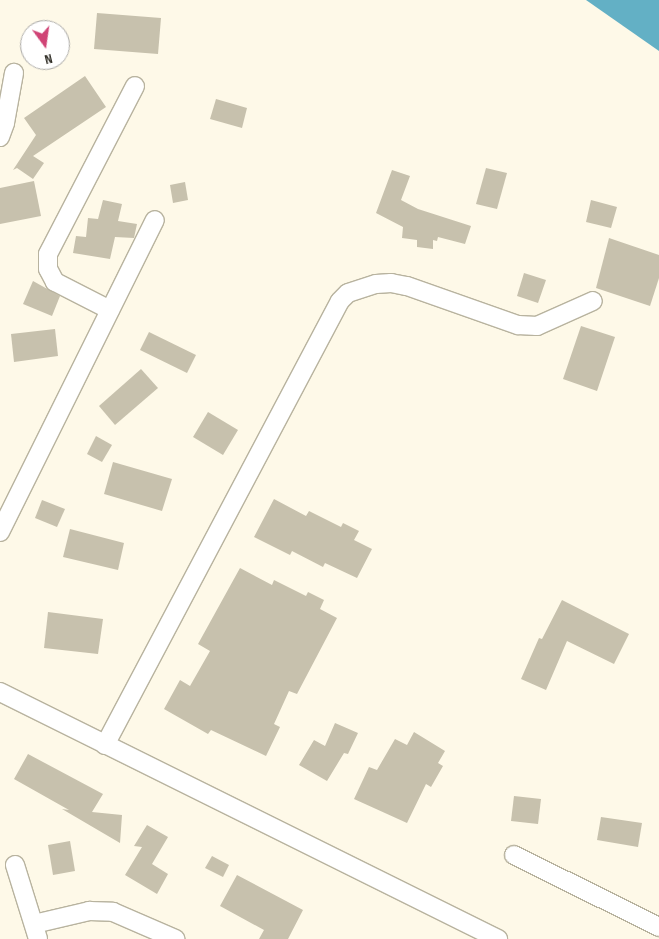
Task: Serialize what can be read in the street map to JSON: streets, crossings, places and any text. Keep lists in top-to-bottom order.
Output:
{
  "north": "bottom"
}
